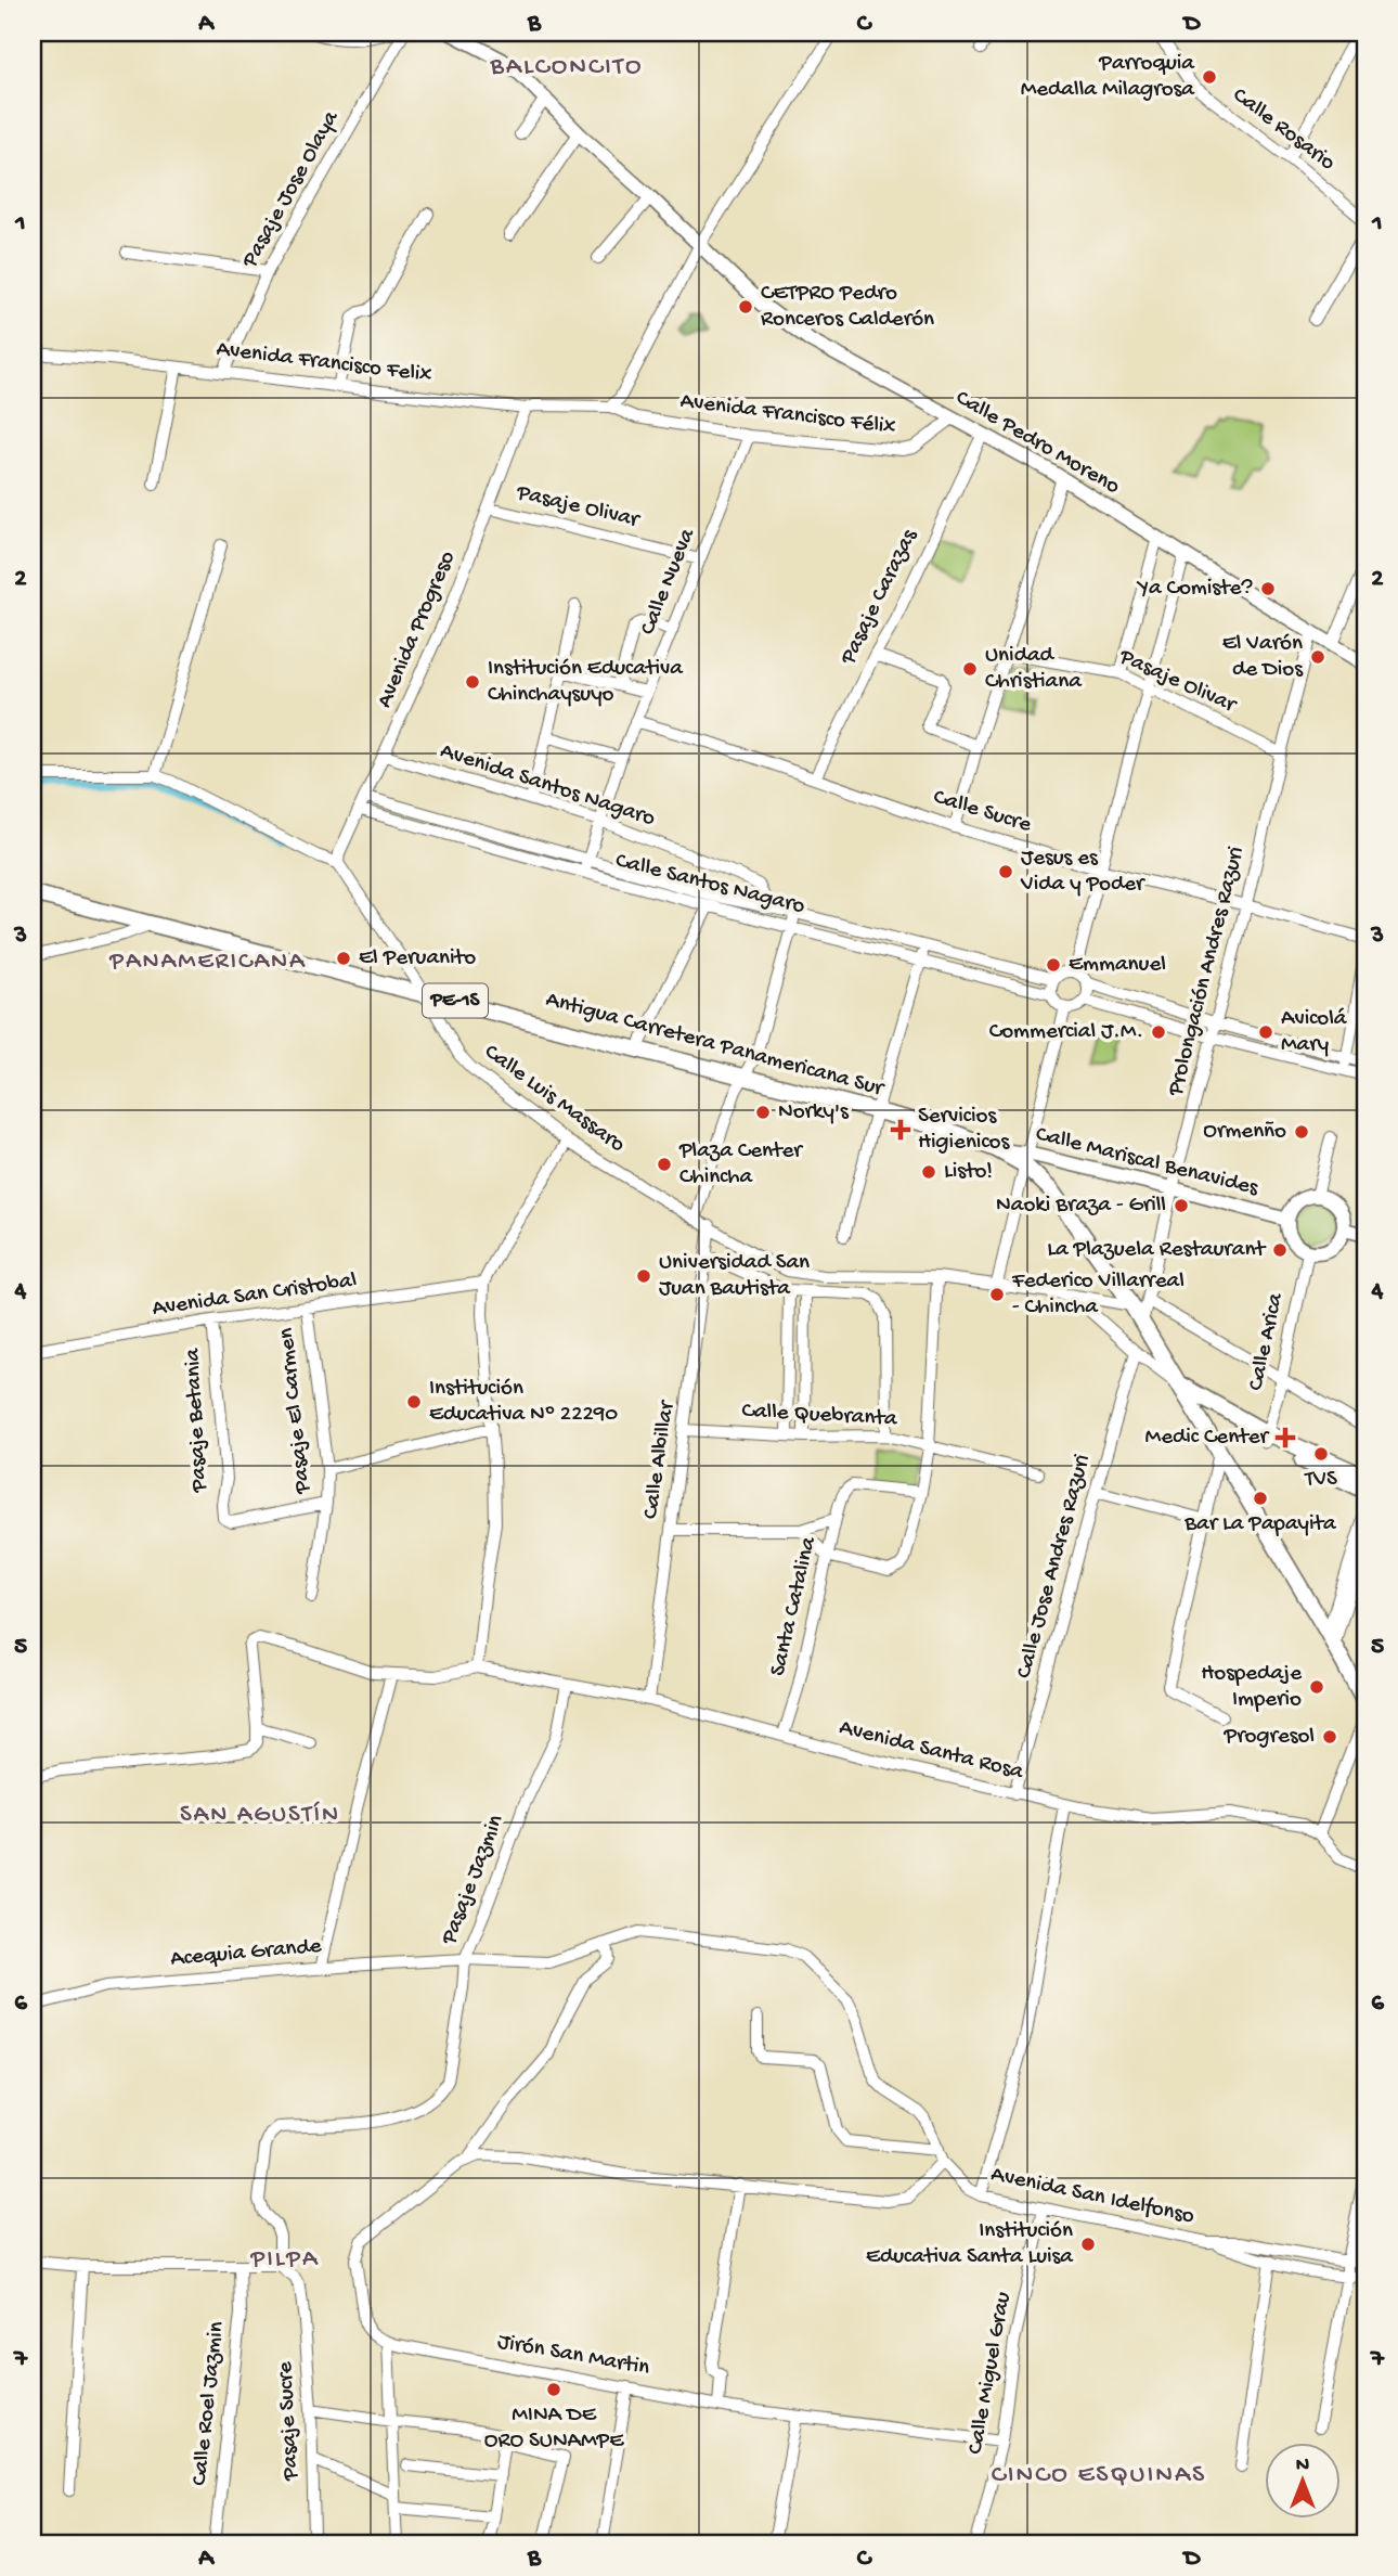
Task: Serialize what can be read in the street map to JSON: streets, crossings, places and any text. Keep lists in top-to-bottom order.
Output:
{
  "streets": {
    "highway": ["PE-1S", "Antigua Carretera Panamericana Sur"],
    "main road": ["Calle Pedro Moreno", "Calle Mariscal Benavides"],
    "street": [
      "Calle Rosario",
      "Pasaje Jose Olaya",
      "Avenida Francisco Felix",
      "Avenida Francisco Félix",
      "Pasaje Olivar",
      "Calle Nueva",
      "Pasaje Carazas",
      "Avenida Progreso",
      "Avenida Santos Nagaro",
      "Calle Sucre",
      "Calle Santos Nagaro",
      "Prolongación Andres Razuri",
      "Calle Luis Massaro",
      "Avenida San Cristobal",
      "Calle Arica",
      "Pasaje El Carmen",
      "Calle Quebranta",
      "Pasaje Betania",
      "Calle Albillar",
      "Calle Jose Andres Razuri",
      "Santa Catalina",
      "Avenida Santa Rosa",
      "Pasaje Jazmin",
      "Acequia Grande",
      "Avenida San Idelfonso",
      "Jirón San Martin",
      "Calle Miguel Grau",
      "Calle Roel Jazmin",
      "Pasaje Sucre"
    ]
  },
  "crossings": [
    ["Pasaje Jose Olaya", "Avenida Francisco Felix"],
    ["Avenida Francisco Felix", "Avenida Francisco Félix"],
    ["Avenida Francisco Felix", "Avenida Progreso"],
    ["Avenida Francisco Félix", "Calle Pedro Moreno"],
    ["Avenida Francisco Félix", "Calle Nueva"],
    ["Calle Pedro Moreno", "Pasaje Carazas"],
    ["Calle Pedro Moreno", "Prolongación Andres Razuri"],
    ["Pasaje Olivar", "Calle Nueva"],
    ["Pasaje Olivar", "Avenida Progreso"],
    ["Pasaje Olivar", "Prolongación Andres Razuri"],
    ["Calle Nueva", "Avenida Santos Nagaro"],
    ["Calle Nueva", "Calle Sucre"],
    ["Calle Nueva", "Calle Santos Nagaro"],
    ["Pasaje Carazas", "Calle Sucre"],
    ["Avenida Progreso", "Avenida Santos Nagaro"],
    ["Avenida Progreso", "Calle Santos Nagaro"],
    ["Avenida Progreso", "Calle Luis Massaro"],
    ["Avenida Santos Nagaro", "Calle Santos Nagaro"],
    ["Calle Sucre", "Prolongación Andres Razuri"],
    ["Prolongación Andres Razuri", "Antigua Carretera Panamericana Sur"],
    ["Prolongación Andres Razuri", "Calle Mariscal Benavides"],
    ["Antigua Carretera Panamericana Sur", "Calle Luis Massaro"],
    ["Antigua Carretera Panamericana Sur", "Calle Mariscal Benavides"],
    ["Calle Luis Massaro", "Calle Albillar"],
    ["Calle Luis Massaro", "Calle Jose Andres Razuri"],
    ["Calle Mariscal Benavides", "Calle Arica"],
    ["Avenida San Cristobal", "Pasaje El Carmen"],
    ["Avenida San Cristobal", "Pasaje Betania"],
    ["Pasaje El Carmen", "Pasaje Betania"],
    ["Calle Quebranta", "Calle Albillar"],
    ["Calle Albillar", "Avenida Santa Rosa"],
    ["Calle Jose Andres Razuri", "Avenida Santa Rosa"],
    ["Santa Catalina", "Avenida Santa Rosa"],
    ["Avenida Santa Rosa", "Pasaje Jazmin"],
    ["Pasaje Jazmin", "Acequia Grande"],
    ["Pasaje Jazmin", "Avenida San Idelfonso"],
    ["Pasaje Jazmin", "Pasaje Sucre"],
    ["Acequia Grande", "Avenida San Idelfonso"],
    ["Avenida San Idelfonso", "Calle Miguel Grau"],
    ["Jirón San Martin", "Calle Miguel Grau"]
  ],
  "districts": [
    "BALCONCITO",
    "PANAMERICANA",
    "SAN AGUSTÍN",
    "PILPA",
    "CINCO ESQUINAS"
  ],
  "places": {
    "other": [
      "Parroquia Medalla Milagrosa",
      "CETPRO Pedro Ronceros Calderón",
      "Ya Comiste?",
      "El Varón de Dios",
      "Unidad Christiana",
      "Institución Educativa Chinchaysuyo",
      "Jesus es Vida y Poder",
      "El Peruanito",
      "Emmanuel",
      "Commercial J.M.",
      "Avicolá Mary",
      "Norky's",
      "Ormenño",
      "Plaza Center Chincha",
      "Listo!",
      "Naoki Braza - Grill",
      "La Plazuela Restaurant",
      "Universidad San Juan Bautista",
      "Federico Villarreal - Chincha",
      "Institución Educativa Nº 22290",
      "TVS",
      "Bar La Papayita",
      "Hospedaje Imperio",
      "Progresol",
      "Institución Educativa Santa Luisa",
      "MINA DE ORO SUNAMPE"
    ],
    "health": ["Servicios Higienicos", "Medic Center"]
  },
  "north": "top",
  "grid": {
    "columns": [
      "A",
      "B",
      "C",
      "D"
    ],
    "rows": [
      "1",
      "2",
      "3",
      "4",
      "5",
      "6",
      "7"
    ]
  }
}
